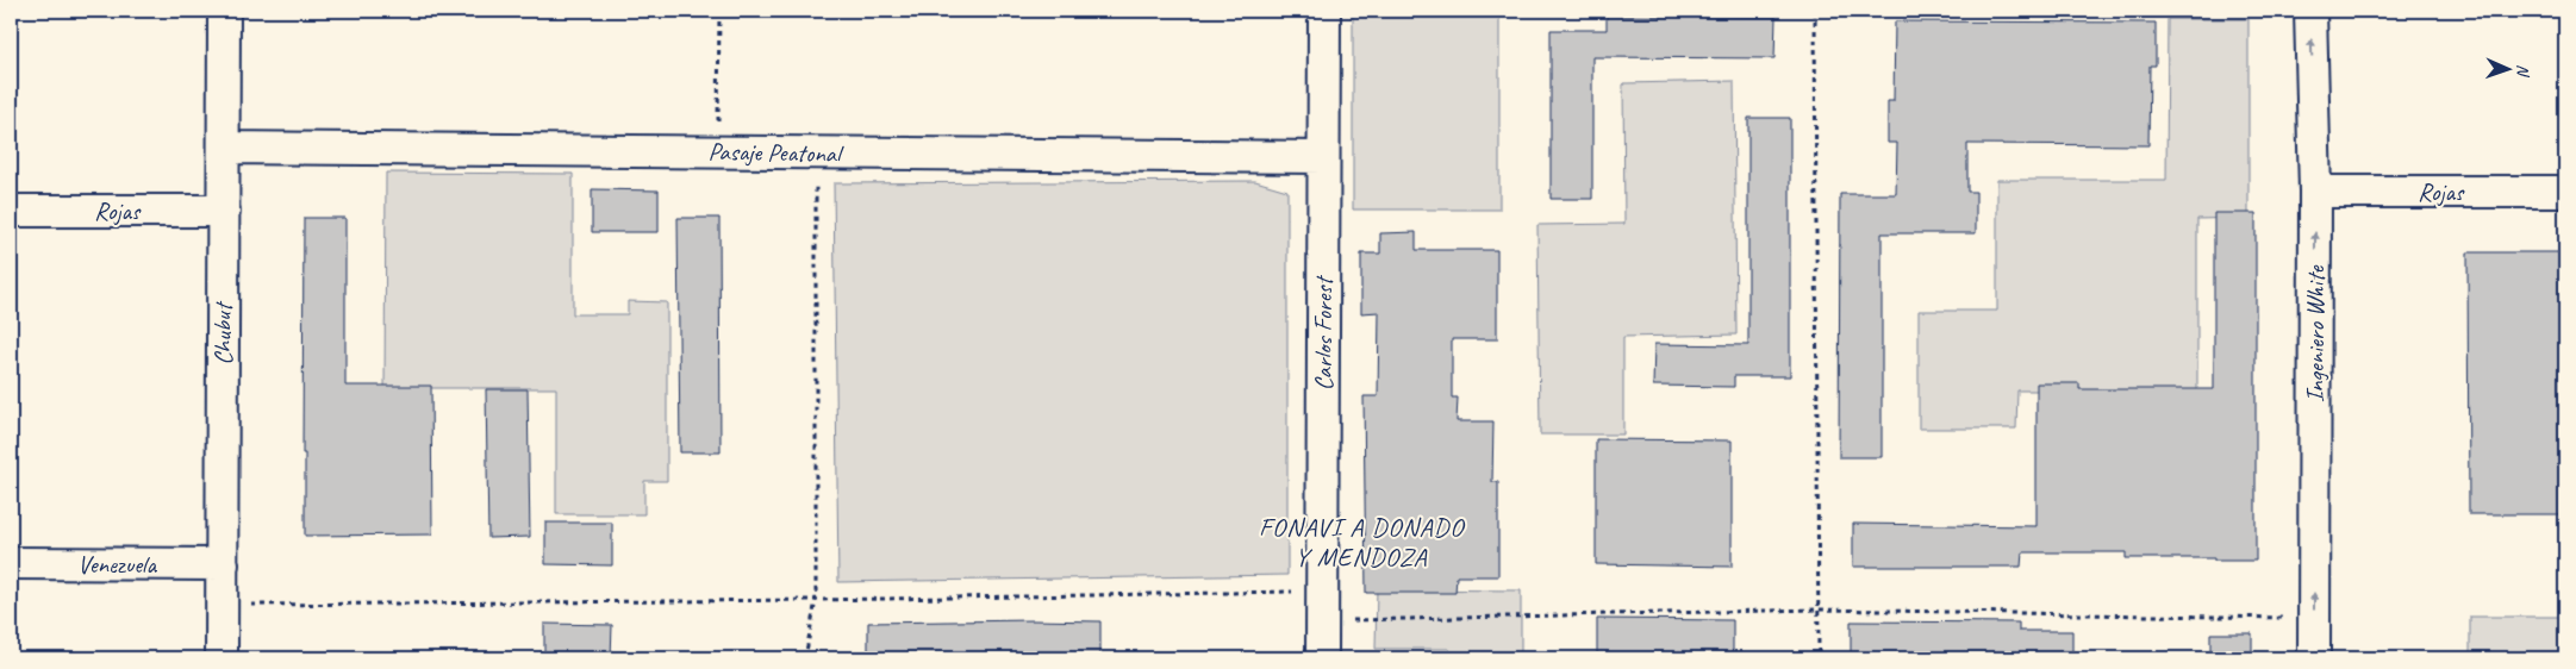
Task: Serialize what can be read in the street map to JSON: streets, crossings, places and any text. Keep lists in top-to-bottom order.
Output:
{
  "streets": {
    "street": [
      "Pasaje Peatonal",
      "Rojas",
      "Chubut",
      "Carlos Forest",
      "Ingeniero White",
      "Venezuela"
    ]
  },
  "crossings": [
    ["Pasaje Peatonal", "Chubut"],
    ["Pasaje Peatonal", "Carlos Forest"],
    ["Rojas", "Chubut"],
    ["Rojas", "Ingeniero White"],
    ["Chubut", "Venezuela"]
  ],
  "one_way": ["Ingeniero White"],
  "districts": ["FONAVI A DONADO Y MENDOZA"],
  "north": "right"
}
